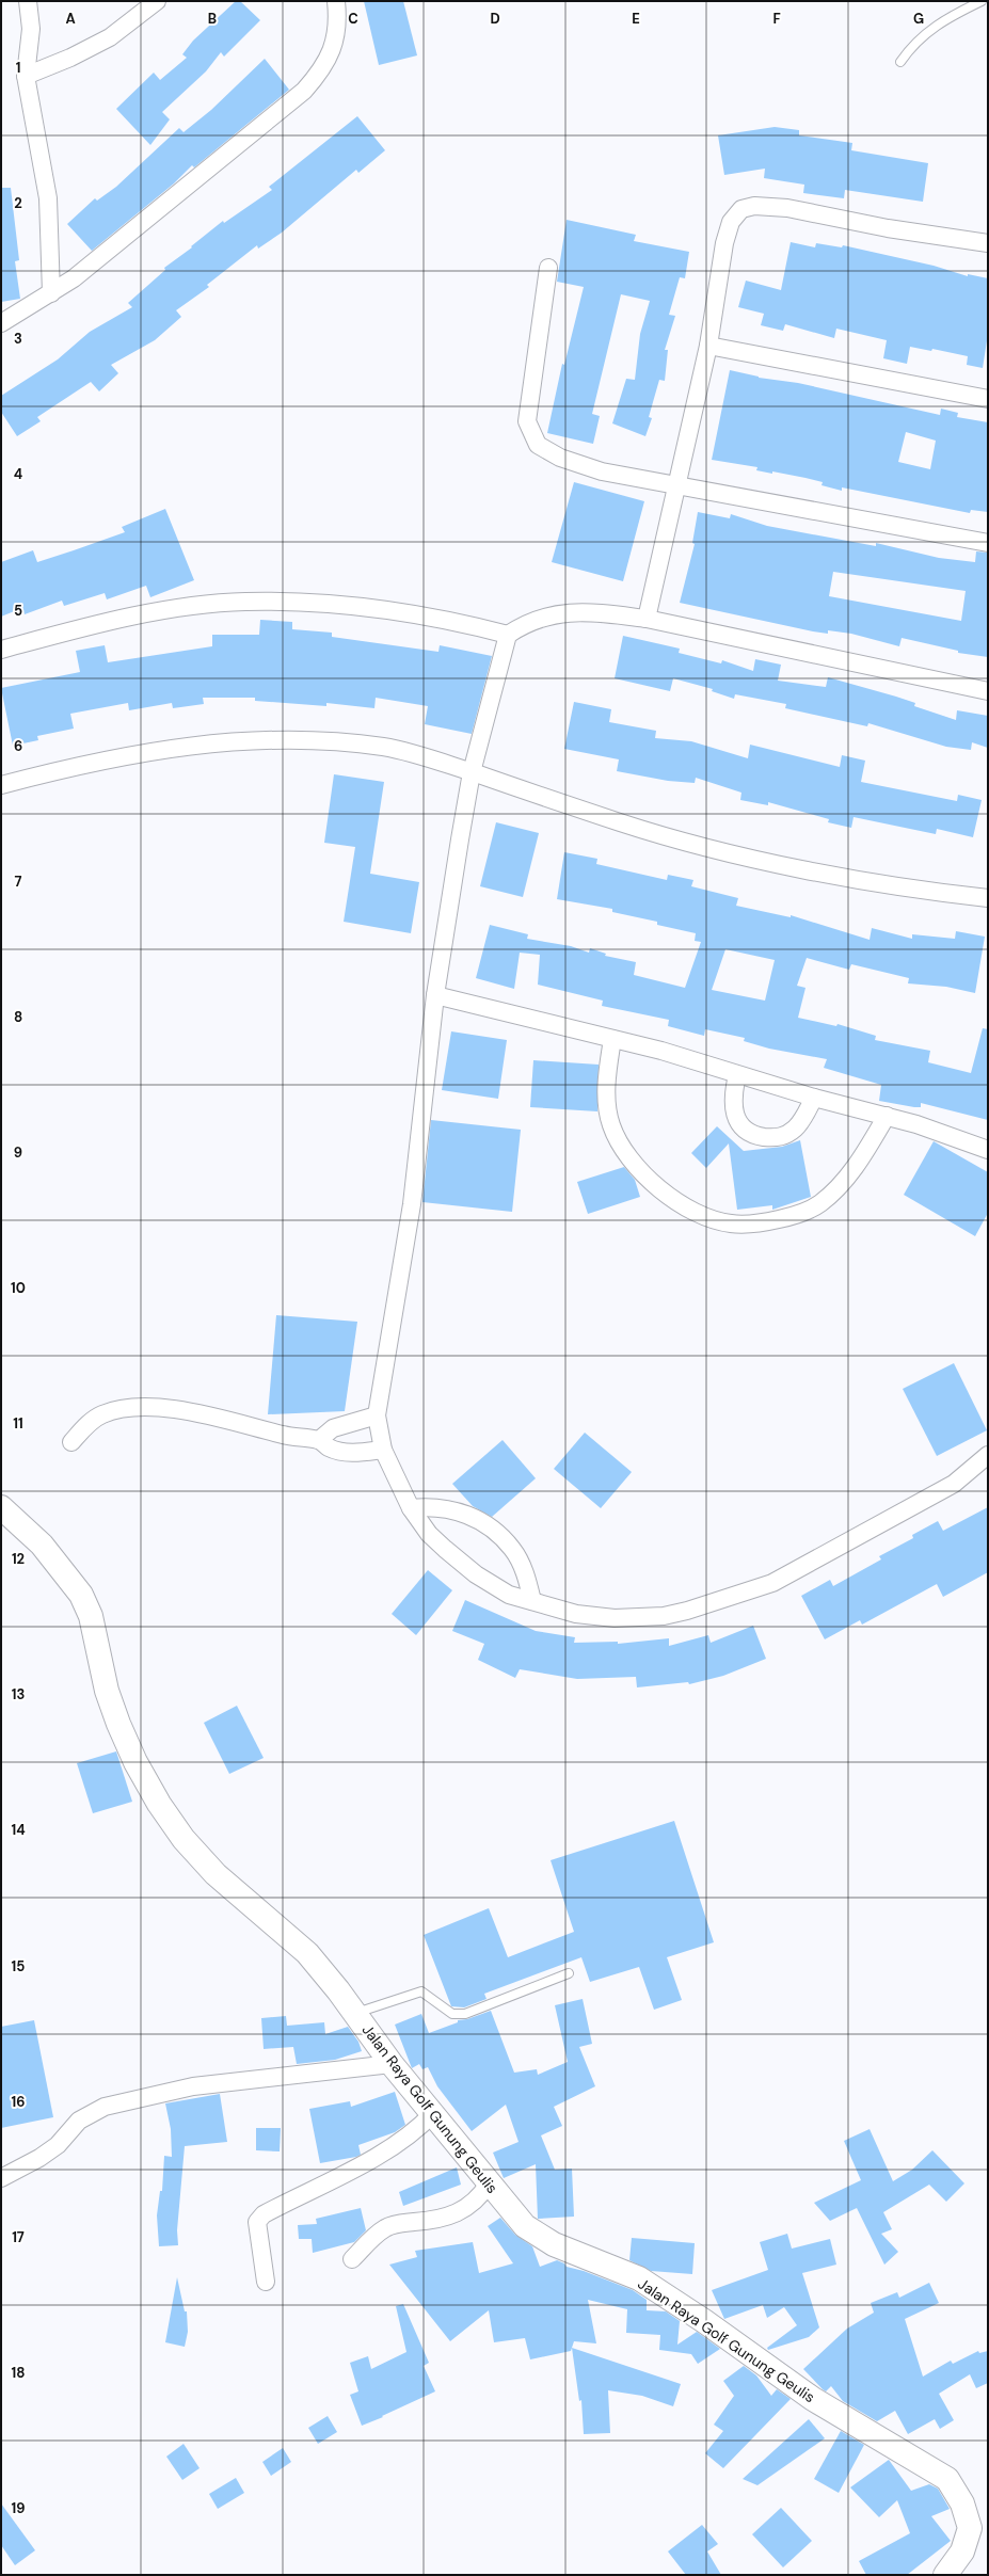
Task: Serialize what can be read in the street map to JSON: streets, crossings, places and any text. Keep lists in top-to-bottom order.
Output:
{
  "streets": {
    "main road": ["Jalan Raya Golf Gunung Geulis"]
  },
  "grid": {
    "columns": [
      "A",
      "B",
      "C",
      "D",
      "E",
      "F",
      "G"
    ],
    "rows": [
      "1",
      "2",
      "3",
      "4",
      "5",
      "6",
      "7",
      "8",
      "9",
      "10",
      "11",
      "12",
      "13",
      "14",
      "15",
      "16",
      "17",
      "18",
      "19"
    ]
  }
}
